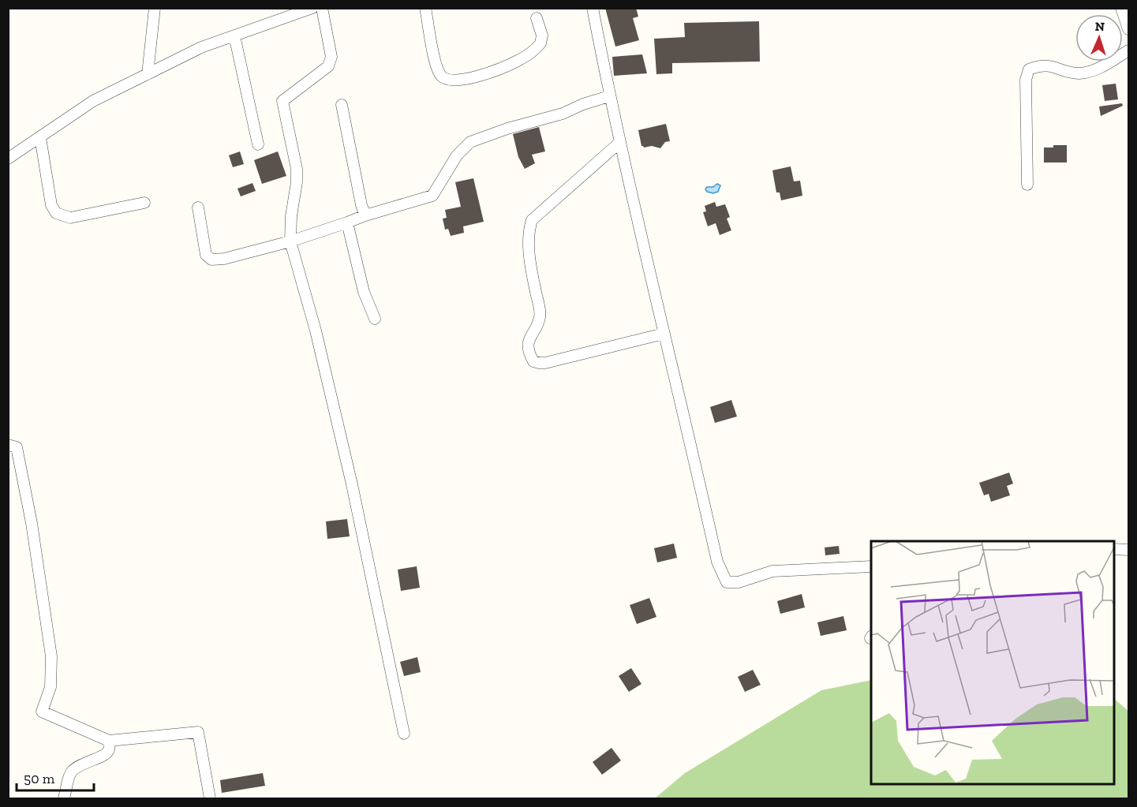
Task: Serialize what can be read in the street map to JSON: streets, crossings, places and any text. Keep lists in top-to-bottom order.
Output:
{
  "scale_bar": "50 m",
  "north": "top"
}
